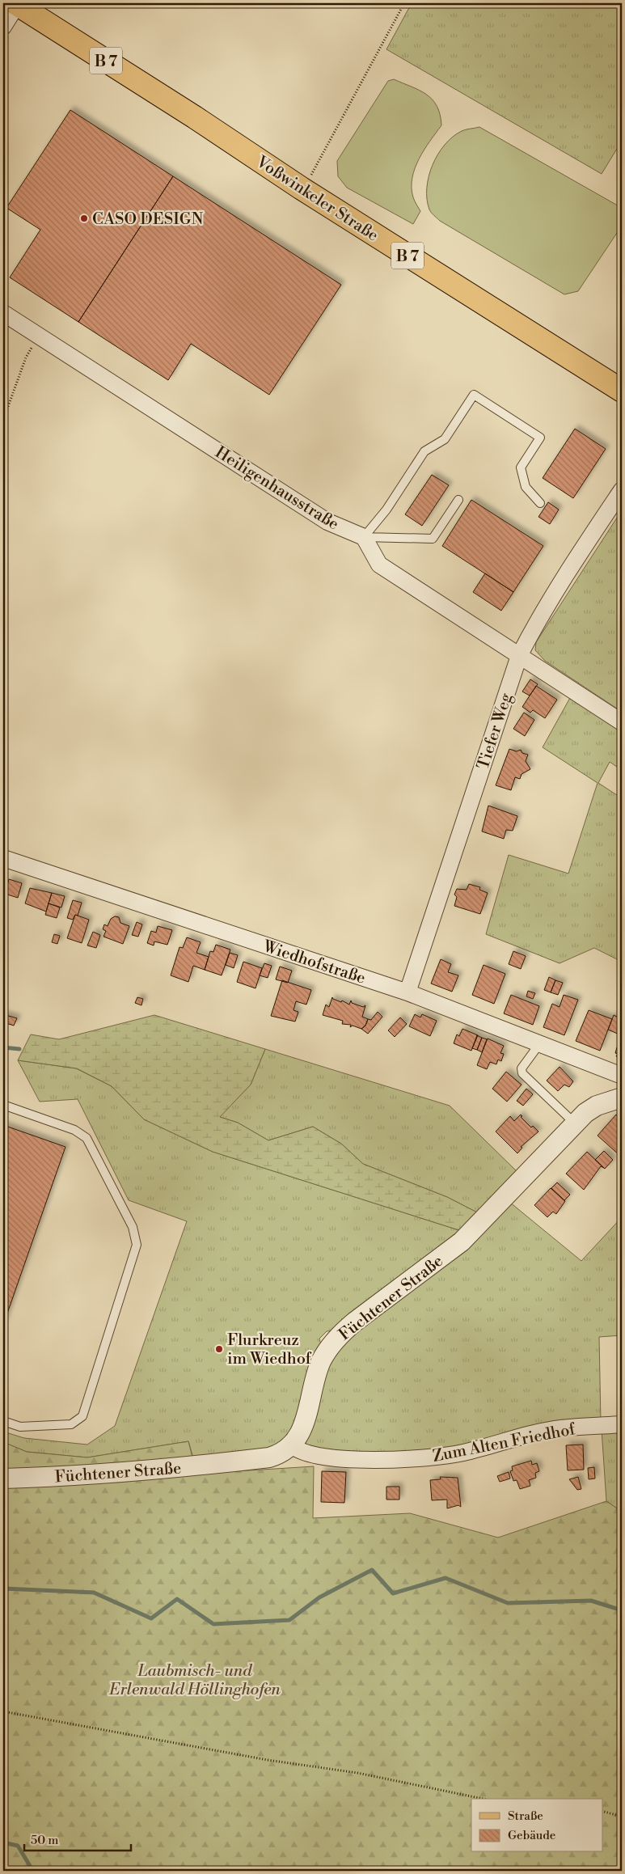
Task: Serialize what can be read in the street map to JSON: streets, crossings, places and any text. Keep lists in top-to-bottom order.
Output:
{
  "streets": {
    "main road": ["B 7", "Voßwinkeler Straße"],
    "street": [
      "Heiligenhausstraße",
      "Tiefer Weg",
      "Wiedhofstraße",
      "Füchtener Straße",
      "Zum Alten Friedhof"
    ]
  },
  "crossings": [
    ["Tiefer Weg", "Wiedhofstraße"],
    ["Füchtener Straße", "Zum Alten Friedhof"]
  ],
  "parks": ["Laubmisch- und Erlenwald Höllinghofen"],
  "places": ["CASO DESIGN", "Flurkreuz im Wiedhof"],
  "legend": ["Straße", "Gebäude"],
  "scale_bar": "50 m"
}
